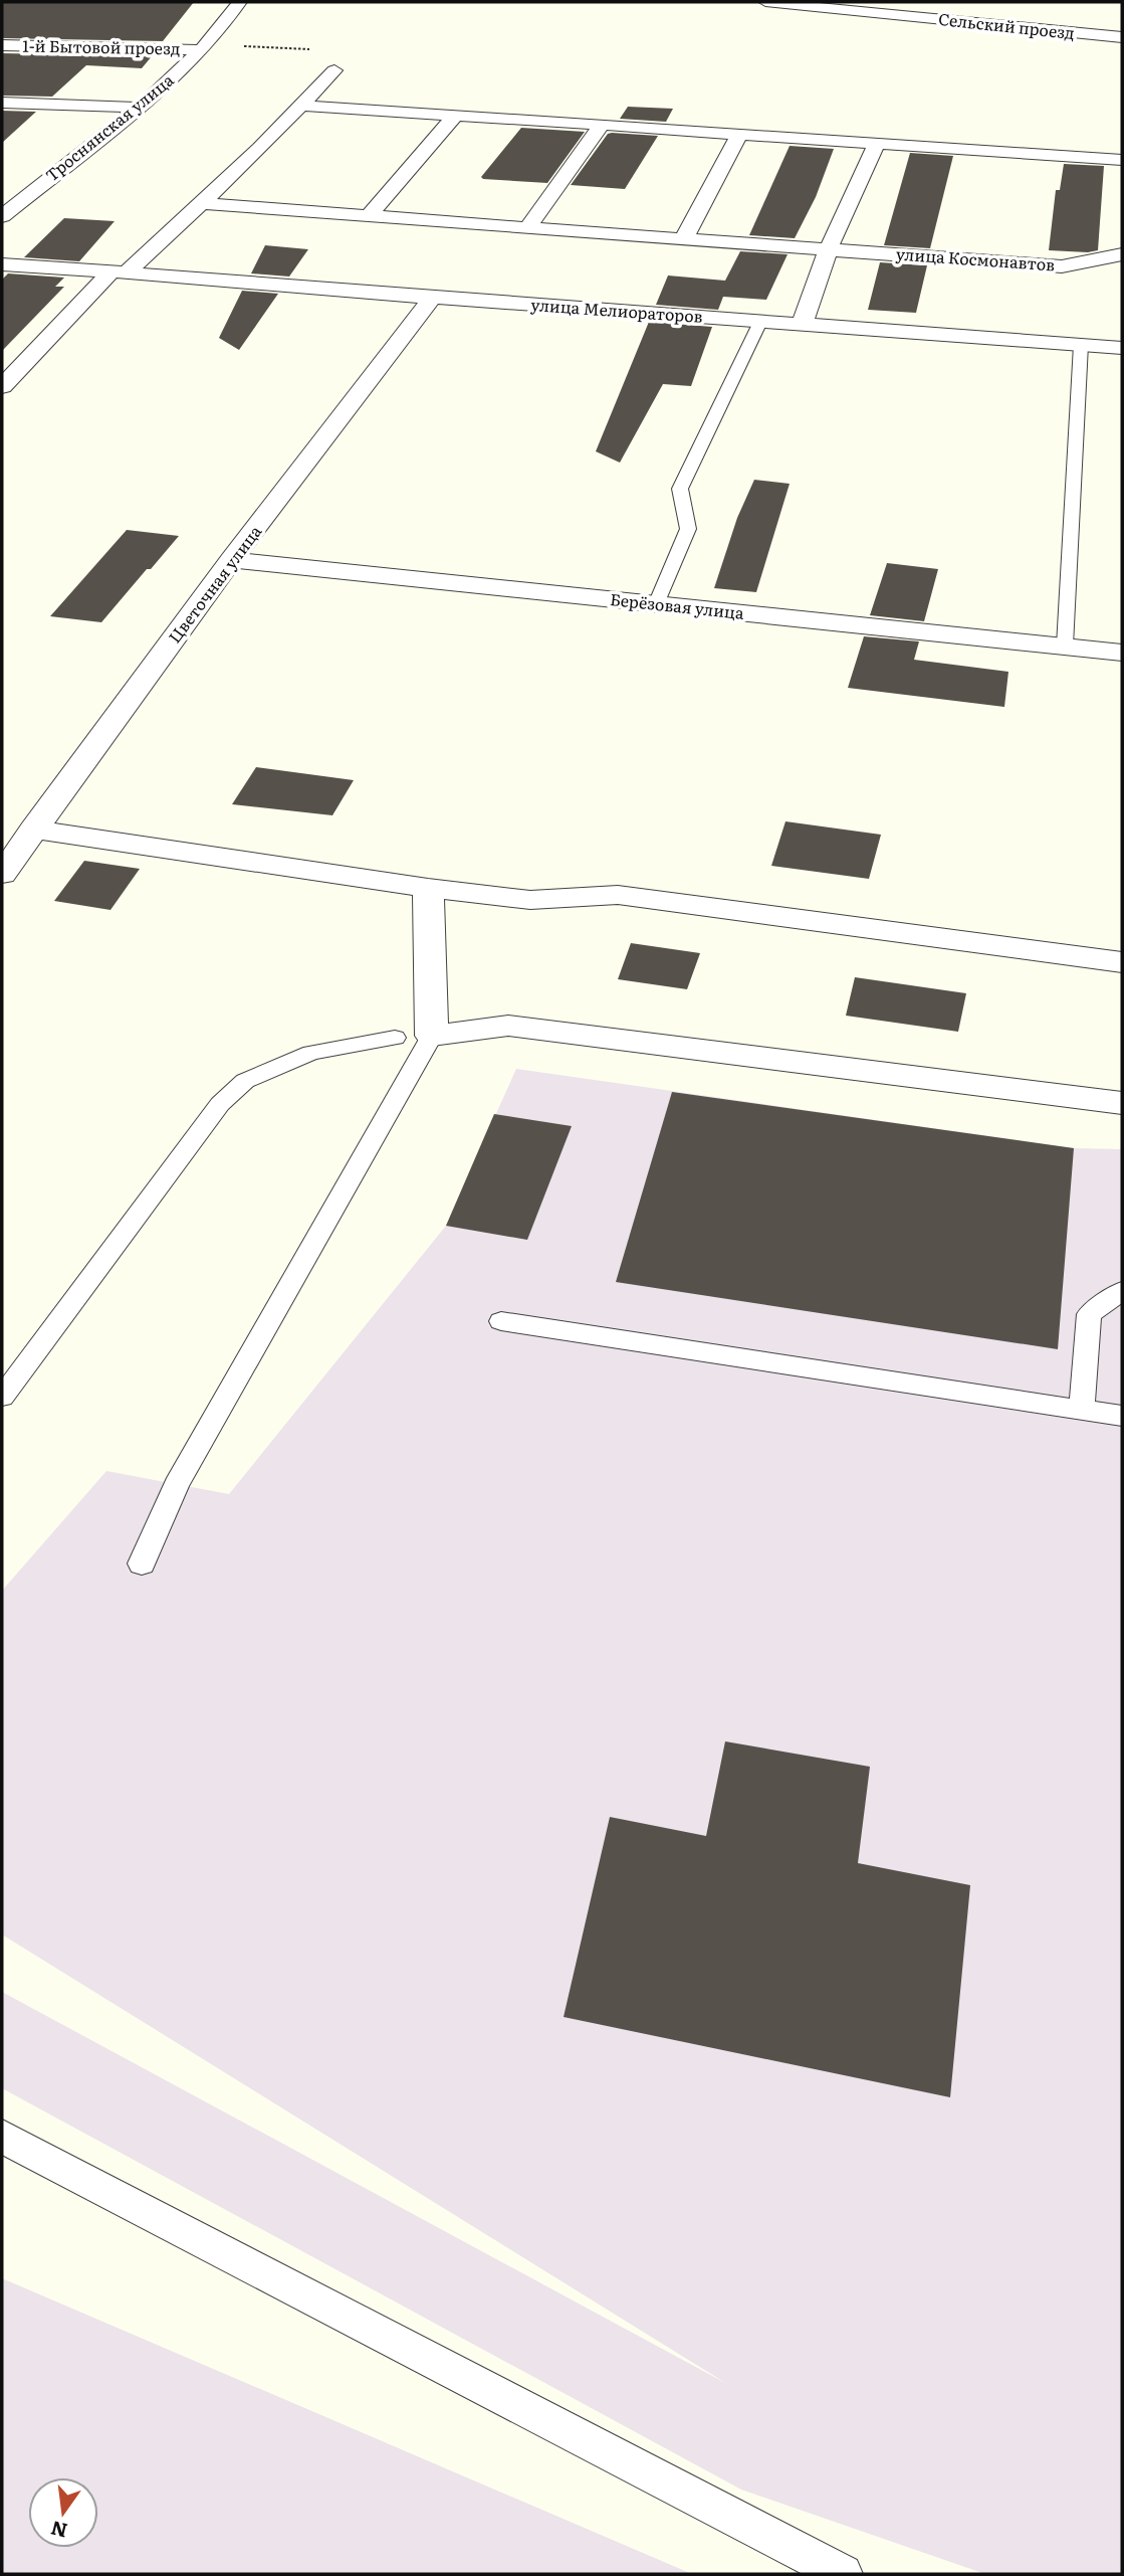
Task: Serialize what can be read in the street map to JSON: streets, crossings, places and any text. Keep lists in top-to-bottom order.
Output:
{
  "streets": {
    "street": [
      "Сельский проезд",
      "1-й Бытовой проезд",
      "Троснянская улица",
      "улица Космонавтов",
      "улица Мелиораторов",
      "Цветочная улица",
      "Берёзовая улица"
    ]
  },
  "crossings": [
    ["1-й Бытовой проезд", "Троснянская улица"],
    ["улица Мелиораторов", "Цветочная улица"],
    ["Цветочная улица", "Берёзовая улица"]
  ],
  "north": "bottom"
}
